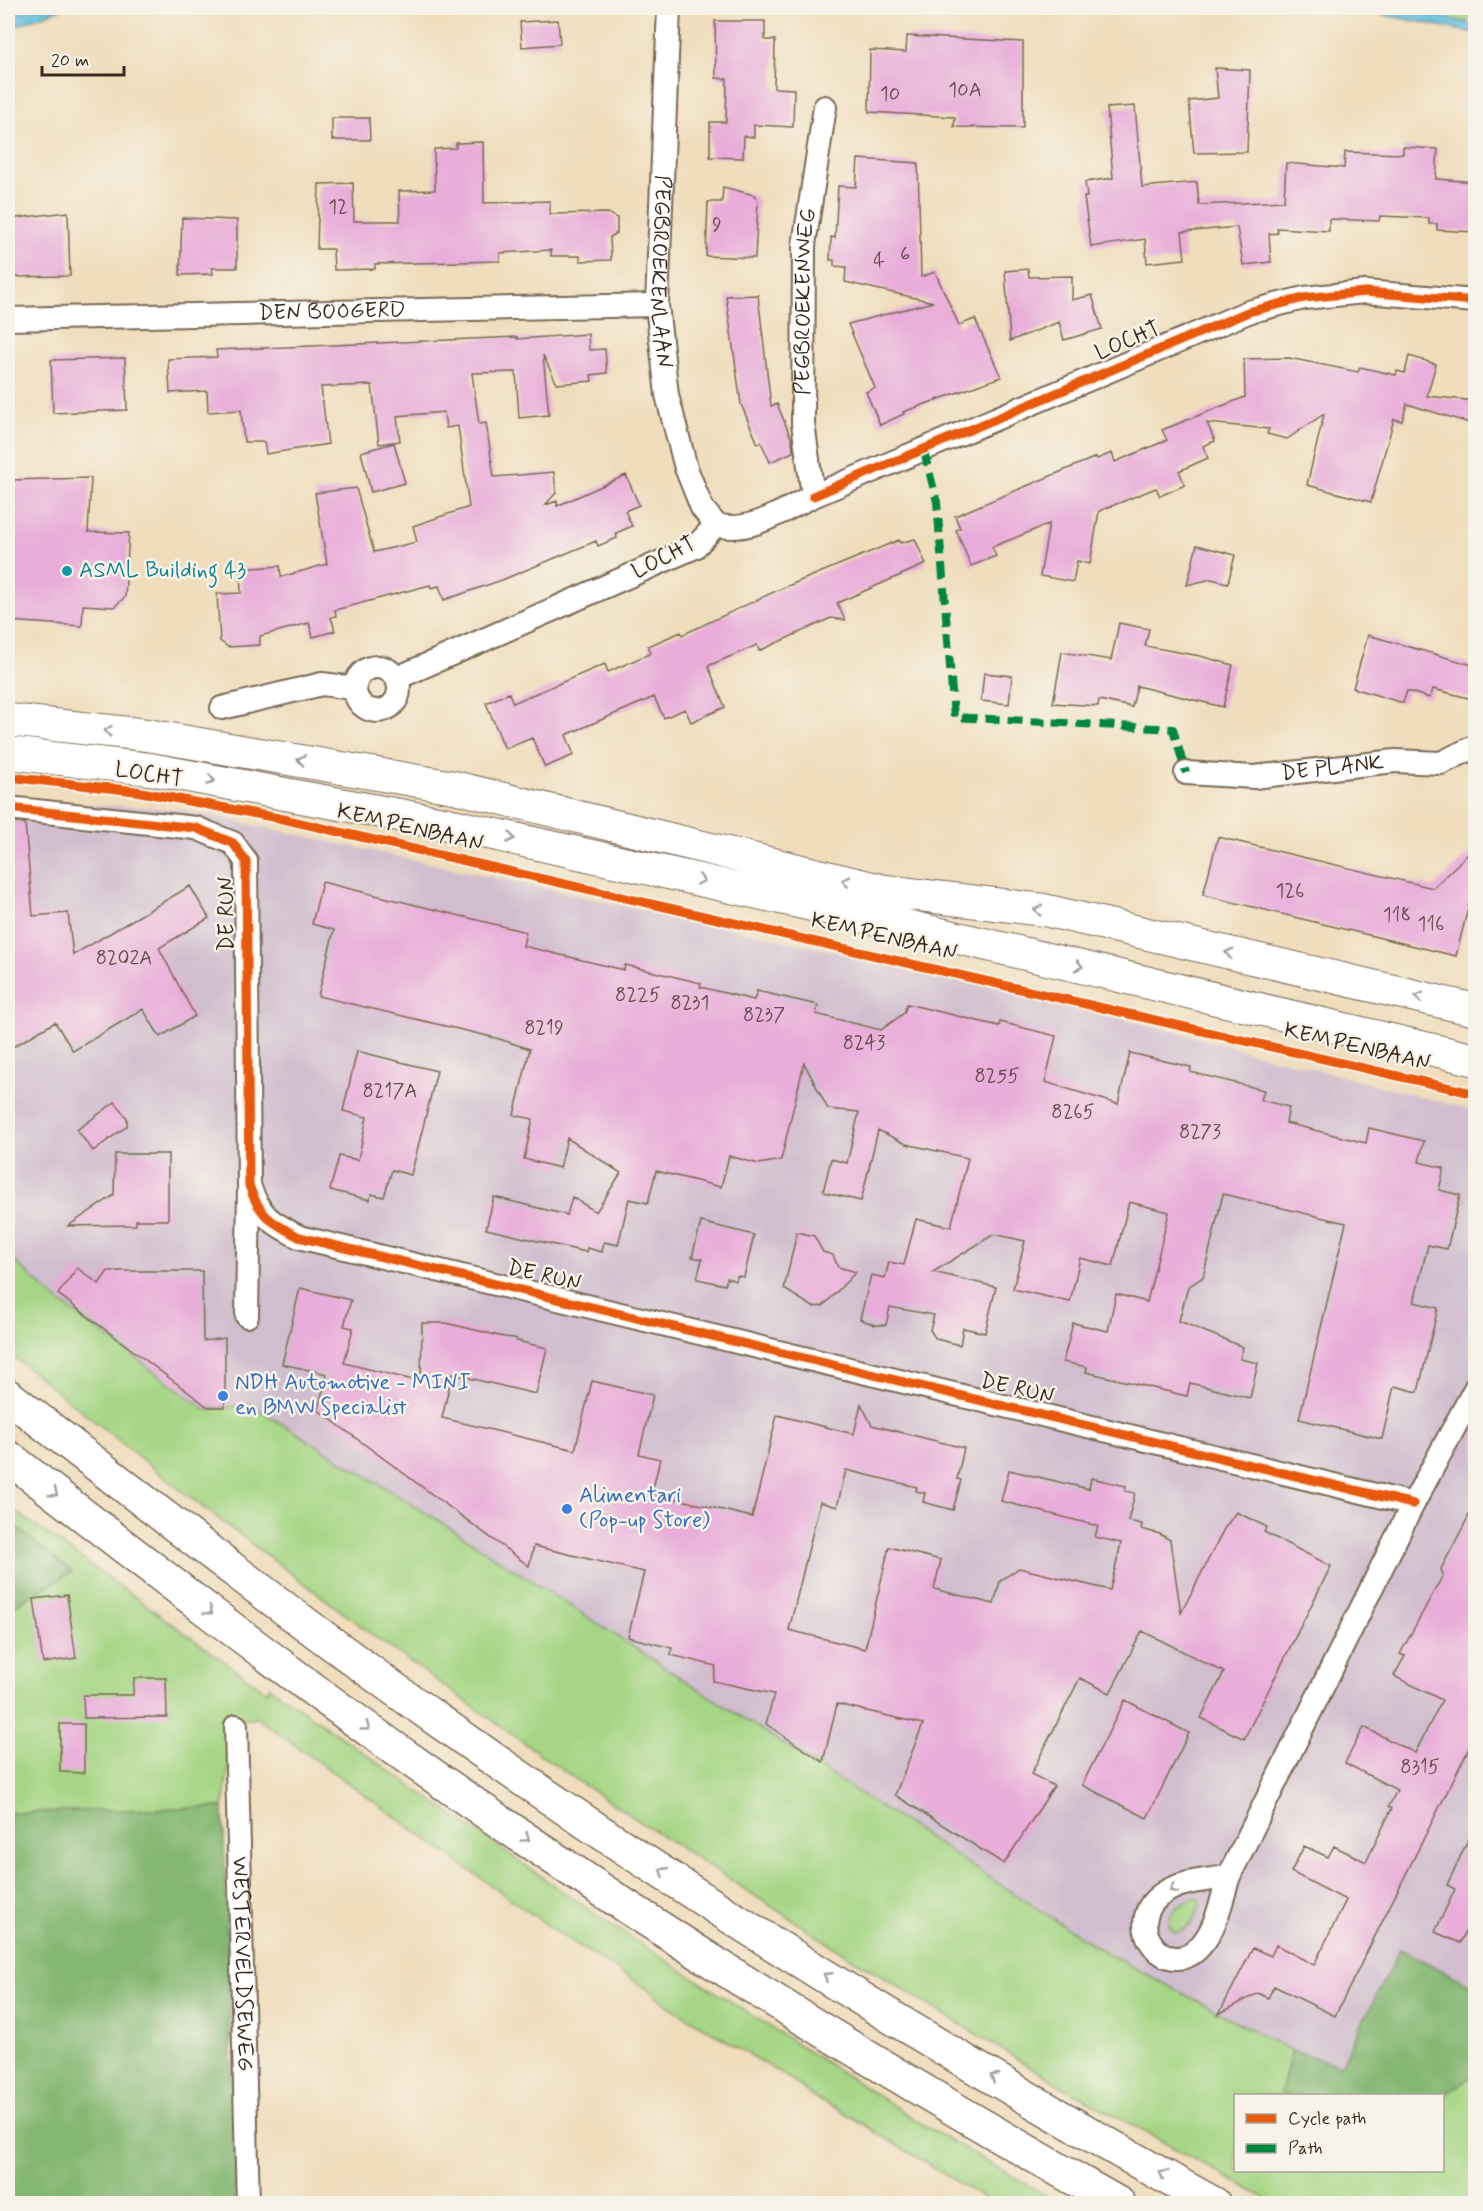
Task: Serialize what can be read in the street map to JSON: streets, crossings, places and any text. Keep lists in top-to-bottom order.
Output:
{
  "streets": {
    "main road": ["LOCHT", "KEMPENBAAN"],
    "street": [
      "PEGBROEKENLAAN",
      "PEGBROEKENWEG",
      "DEN BOOGERD",
      "DE PLANK",
      "DE RUN",
      "WESTERVELDSEWEG"
    ]
  },
  "crossings": [
    ["PEGBROEKENLAAN", "DEN BOOGERD"],
    ["PEGBROEKENLAAN", "LOCHT"],
    ["PEGBROEKENWEG", "LOCHT"],
    ["LOCHT", "KEMPENBAAN"]
  ],
  "places": ["ASML Building 43", "NDH Automotive - MINI en BMW Specialist", "Alimentari (Pop-up Store)"],
  "house_numbers": [
    "10A",
    "10",
    "12",
    "9",
    "6",
    "4",
    "126",
    "118",
    "116",
    "8202A",
    "8225",
    "8231",
    "8237",
    "8219",
    "8243",
    "8255",
    "8217A",
    "8265",
    "8273",
    "8315"
  ],
  "legend": ["Cycle path", "Path"],
  "scale_bar": "20 m"
}
